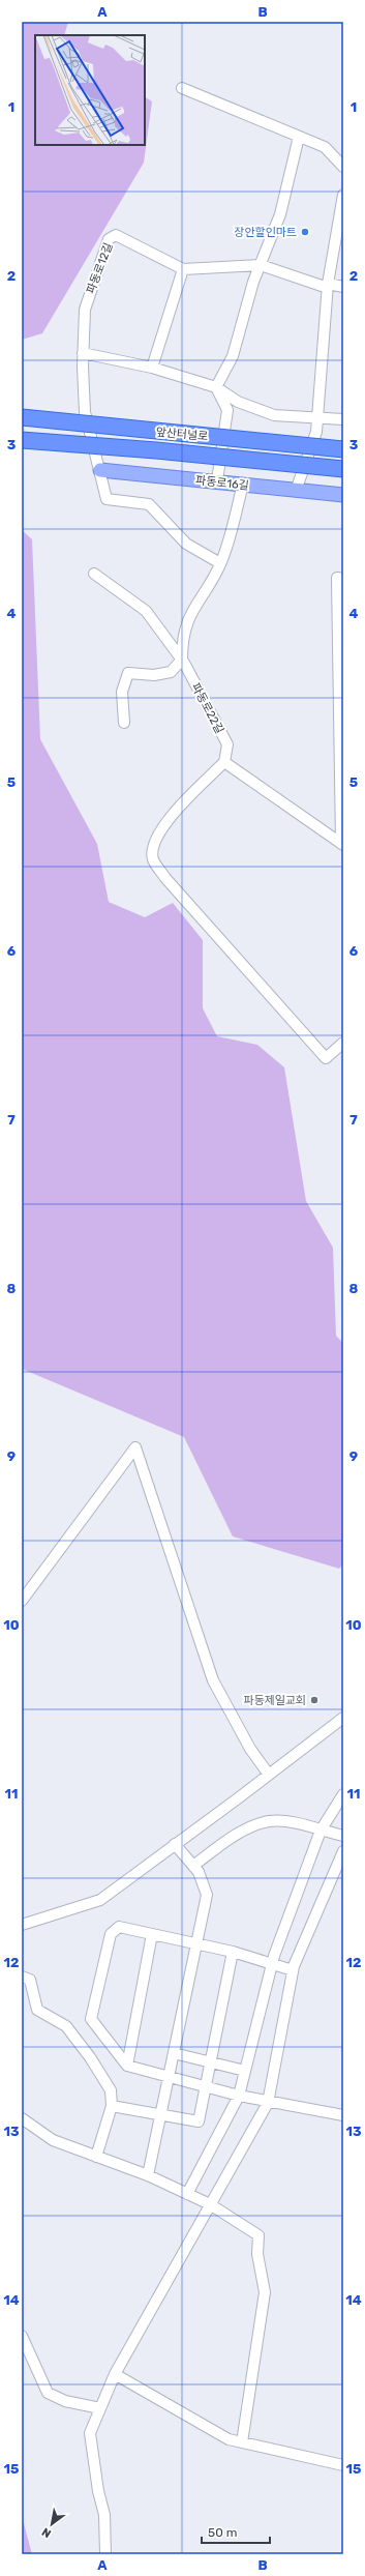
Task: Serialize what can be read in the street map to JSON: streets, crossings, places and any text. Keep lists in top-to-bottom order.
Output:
{
  "streets": {
    "highway": ["앞산터널로"],
    "main road": ["파동로16길"],
    "street": ["파동로12길", "파동로22길"]
  },
  "crossings": [
    ["파동로12길", "파동로16길"]
  ],
  "places": ["장안할인마트", "파동제일교회"],
  "scale_bar": "50 m",
  "north": "bottom left",
  "grid": {
    "columns": ["A", "B"],
    "rows": [
      "1",
      "2",
      "3",
      "4",
      "5",
      "6",
      "7",
      "8",
      "9",
      "10",
      "11",
      "12",
      "13",
      "14",
      "15"
    ]
  }
}
